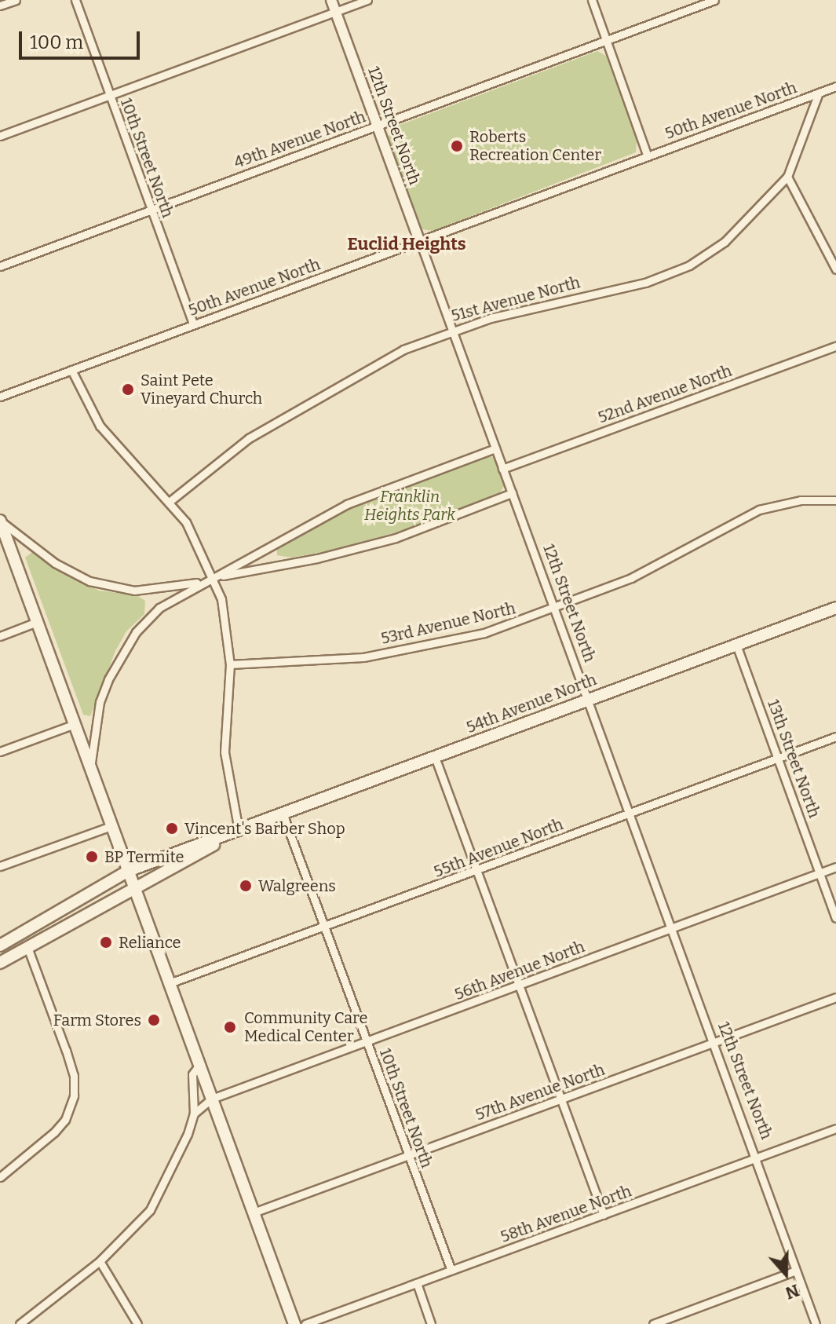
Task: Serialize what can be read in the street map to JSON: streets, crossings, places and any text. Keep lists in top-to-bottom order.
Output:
{
  "streets": {
    "main road": ["54th Avenue North"],
    "street": [
      "50th Avenue North",
      "12th Street North",
      "49th Avenue North",
      "10th Street North",
      "51st Avenue North",
      "52nd Avenue North",
      "53rd Avenue North",
      "13th Street North",
      "55th Avenue North",
      "56th Avenue North",
      "57th Avenue North",
      "58th Avenue North"
    ]
  },
  "crossings": [
    ["50th Avenue North", "12th Street North"],
    ["50th Avenue North", "10th Street North"],
    ["50th Avenue North", "51st Avenue North"],
    ["12th Street North", "49th Avenue North"],
    ["12th Street North", "51st Avenue North"],
    ["12th Street North", "52nd Avenue North"],
    ["12th Street North", "53rd Avenue North"],
    ["12th Street North", "54th Avenue North"],
    ["12th Street North", "55th Avenue North"],
    ["12th Street North", "56th Avenue North"],
    ["12th Street North", "57th Avenue North"],
    ["12th Street North", "58th Avenue North"],
    ["49th Avenue North", "10th Street North"],
    ["10th Street North", "54th Avenue North"],
    ["10th Street North", "55th Avenue North"],
    ["10th Street North", "56th Avenue North"],
    ["10th Street North", "57th Avenue North"],
    ["10th Street North", "58th Avenue North"],
    ["54th Avenue North", "13th Street North"],
    ["13th Street North", "55th Avenue North"],
    ["13th Street North", "56th Avenue North"]
  ],
  "districts": ["Euclid Heights"],
  "parks": ["Franklin Heights Park"],
  "places": [
    "Roberts Recreation Center",
    "Saint Pete Vineyard Church",
    "Vincent's Barber Shop",
    "BP Termite",
    "Walgreens",
    "Reliance",
    "Farm Stores",
    "Community Care Medical Center"
  ],
  "scale_bar": "100 m",
  "north": "bottom"
}
